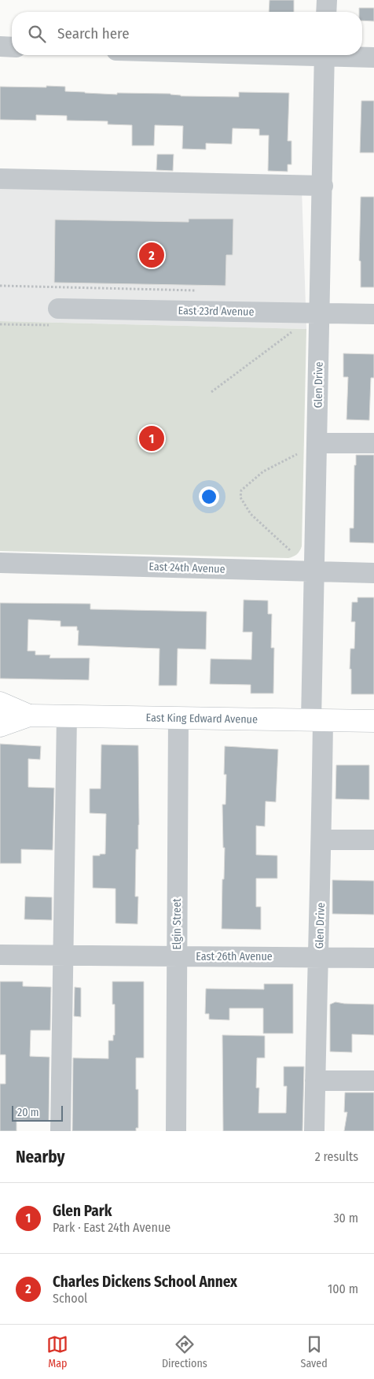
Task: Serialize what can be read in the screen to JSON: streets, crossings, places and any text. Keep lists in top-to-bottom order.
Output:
{
  "streets": {
    "main road": ["East King Edward Avenue"],
    "street": [
      "East 23rd Avenue",
      "Glen Drive",
      "East 24th Avenue",
      "Elgin Street",
      "East 26th Avenue"
    ]
  },
  "crossings": [
    ["East 23rd Avenue", "Glen Drive"],
    ["Glen Drive", "East 24th Avenue"],
    ["Glen Drive", "East King Edward Avenue"],
    ["Glen Drive", "East 26th Avenue"],
    ["East King Edward Avenue", "Elgin Street"],
    ["Elgin Street", "East 26th Avenue"]
  ],
  "scale_bar": "20 m",
  "page": {
    "search": "Search here",
    "pins": ["2", "1"],
    "scale": "20 m",
    "heading": ["Nearby", "2 results"],
    "list": [
      {
        "mark": "1",
        "name": "Glen Park",
        "note": "Park · East 24th Avenue",
        "value": "30 m"
      },
      {
        "mark": "2",
        "name": "Charles Dickens School Annex",
        "note": "School",
        "value": "100 m"
      }
    ],
    "nav": ["Map", "Directions", "Saved"]
  }
}
